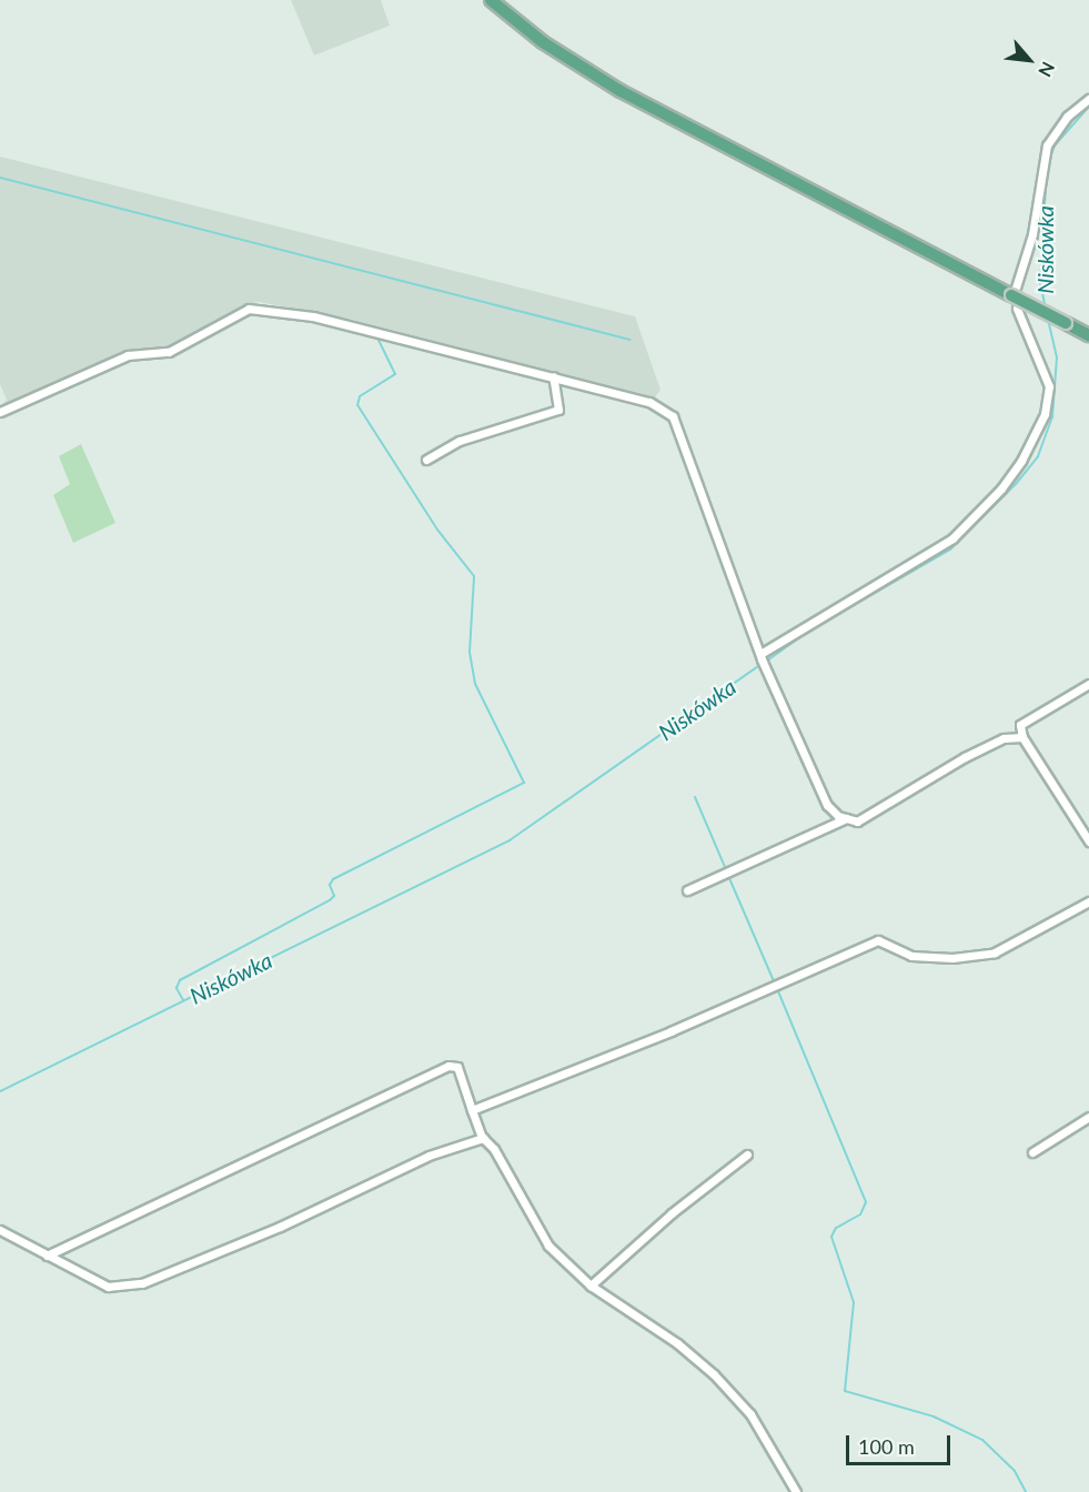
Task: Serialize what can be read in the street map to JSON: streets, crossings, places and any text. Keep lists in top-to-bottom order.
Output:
{
  "water": ["Niskówka"],
  "scale_bar": "100 m",
  "north": "bottom right"
}
